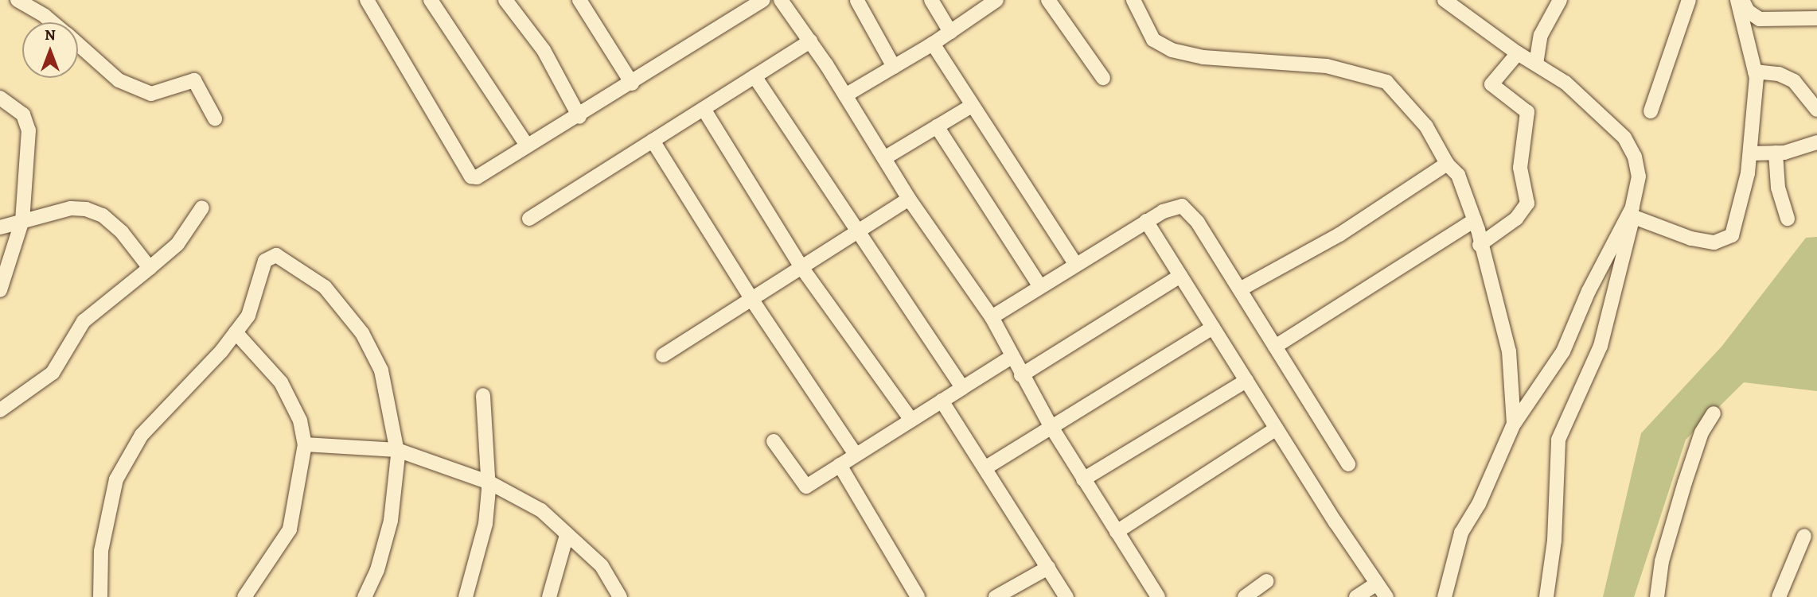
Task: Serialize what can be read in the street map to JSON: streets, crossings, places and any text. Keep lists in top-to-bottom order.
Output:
{
  "north": "top"
}
